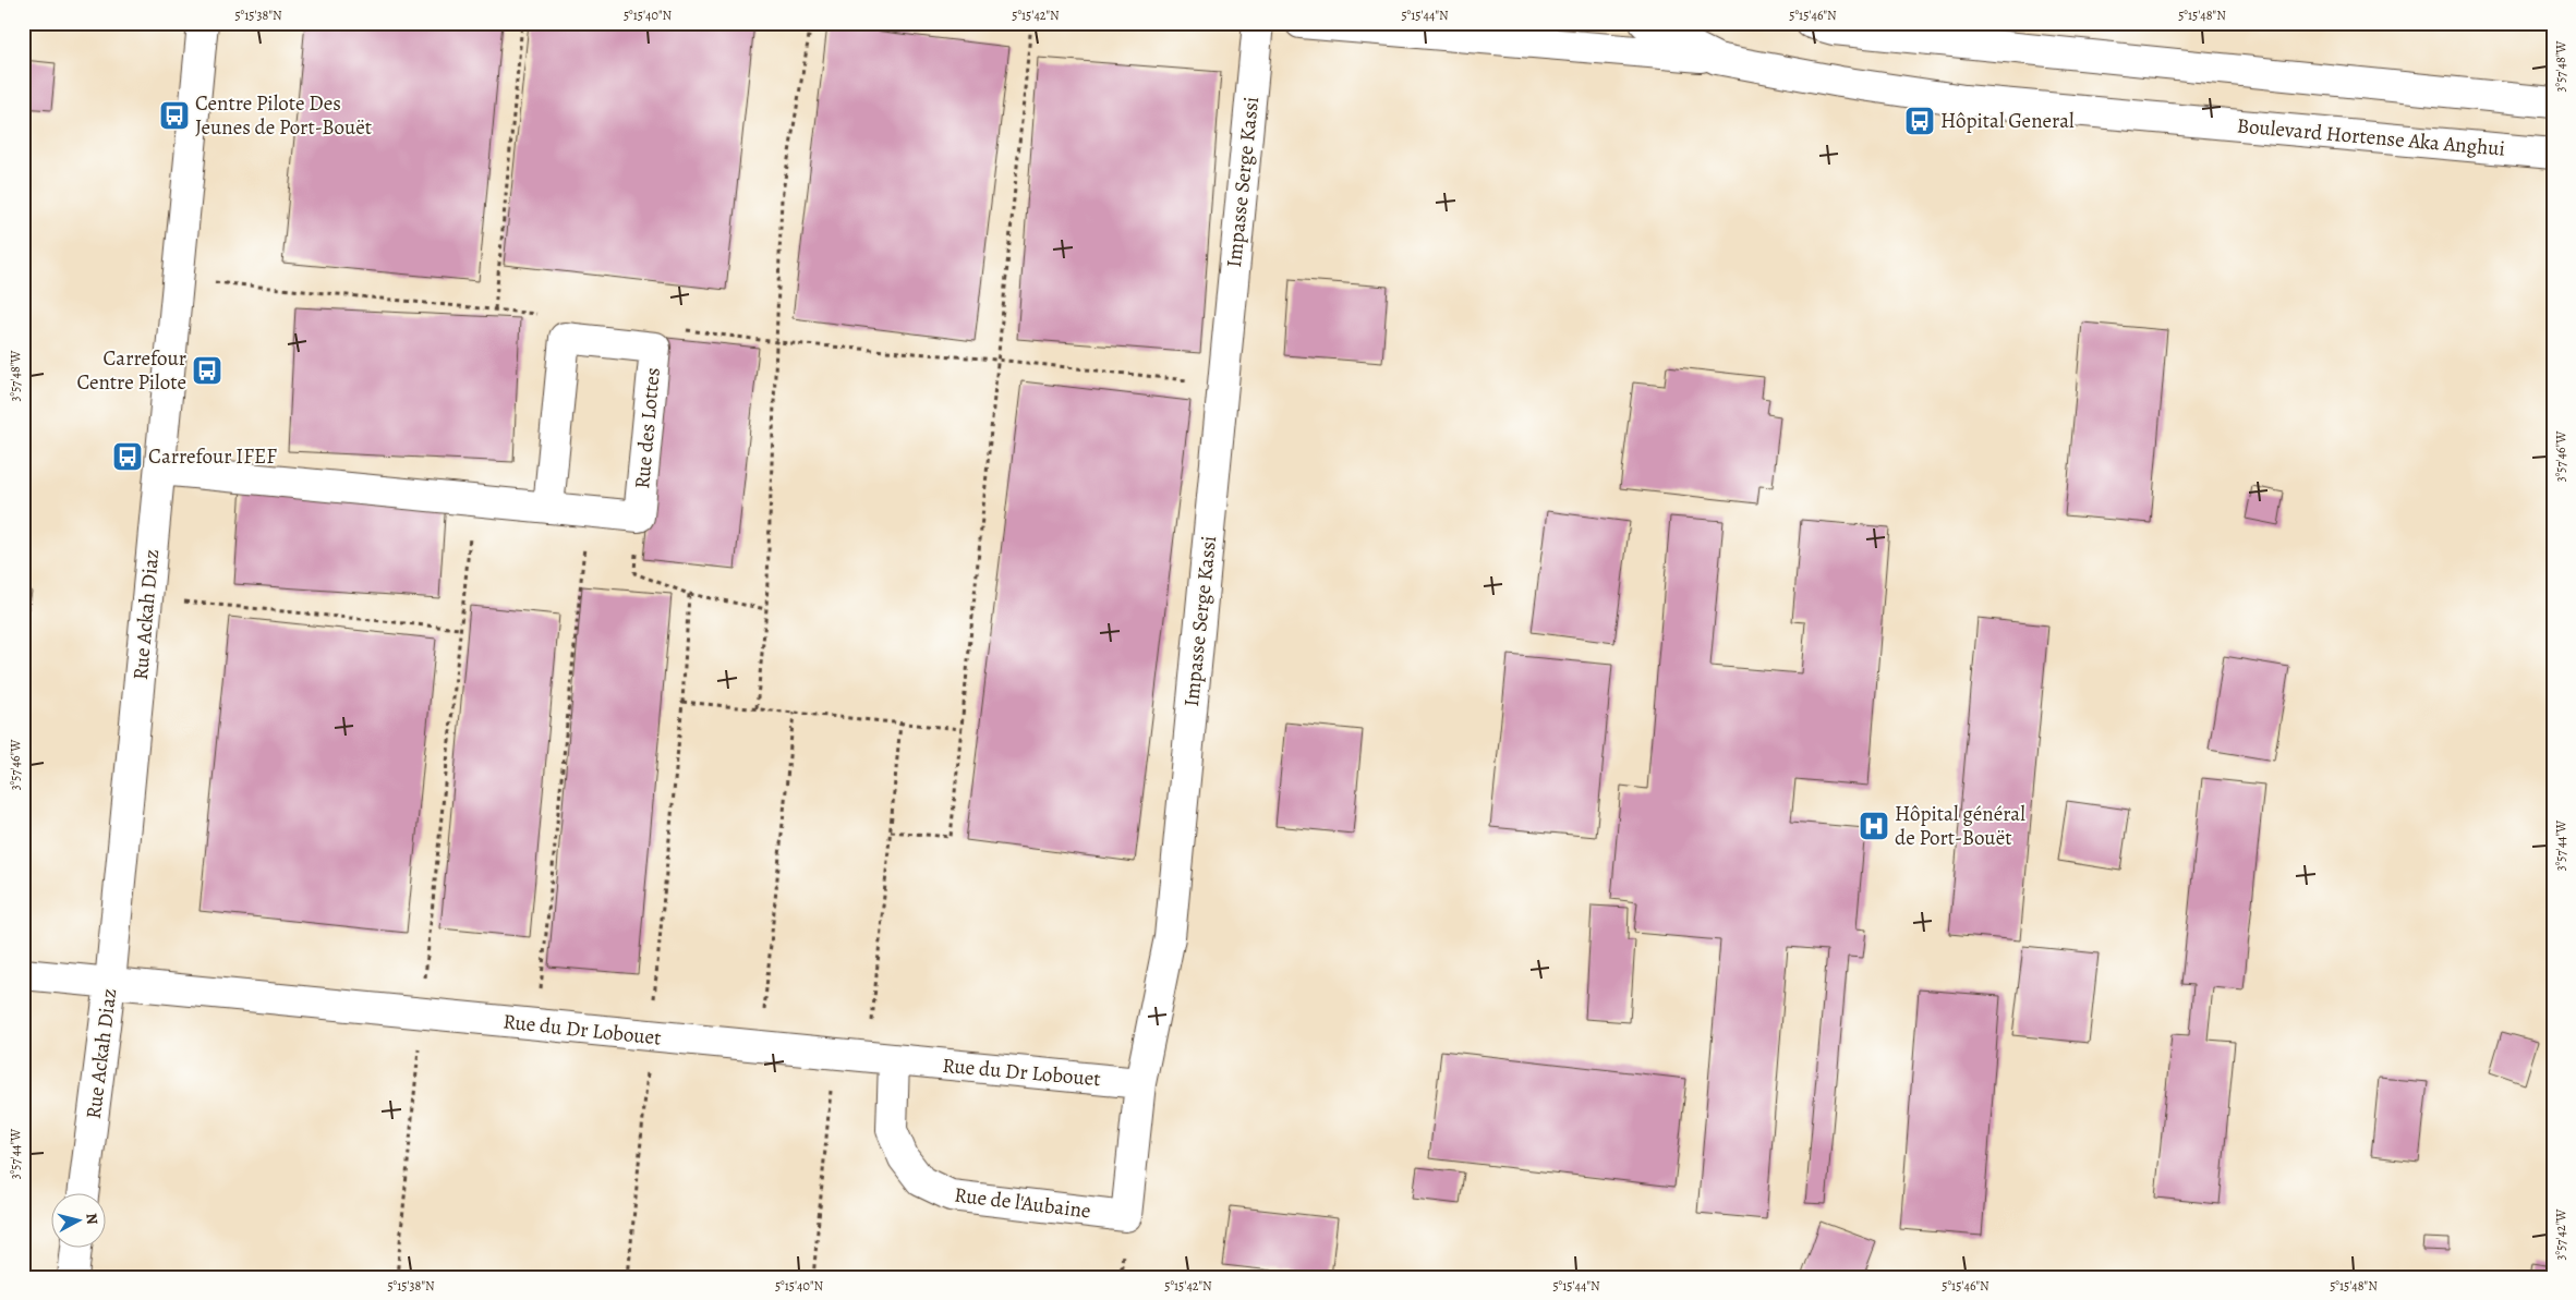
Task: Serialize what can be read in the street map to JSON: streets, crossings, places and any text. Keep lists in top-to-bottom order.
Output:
{
  "streets": {
    "street": [
      "Boulevard Hortense Aka Anghui",
      "Impasse Serge Kassi",
      "Rue des Lottes",
      "Rue Ackah Diaz",
      "Rue du Dr Lobouet",
      "Rue de l'Aubaine"
    ]
  },
  "crossings": [
    ["Impasse Serge Kassi", "Rue du Dr Lobouet"],
    ["Impasse Serge Kassi", "Rue de l'Aubaine"],
    ["Rue des Lottes", "Rue Ackah Diaz"],
    ["Rue Ackah Diaz", "Rue du Dr Lobouet"],
    ["Rue du Dr Lobouet", "Rue de l'Aubaine"]
  ],
  "places": {
    "bus stop": [
      "Centre Pilote Des Jeunes de Port-Bouët",
      "Hôpital General",
      "Carrefour Centre Pilote",
      "Carrefour IFEF"
    ],
    "hospital": ["Hôpital général de Port-Bouët"]
  },
  "north": "right",
  "coordinates": [
    "5°15'38\"N",
    "5°15'40\"N",
    "5°15'42\"N",
    "5°15'44\"N",
    "5°15'46\"N",
    "5°15'48\"N",
    "3°57'48\"W",
    "3°57'46\"W",
    "3°57'44\"W",
    "3°57'42\"W"
  ]
}
